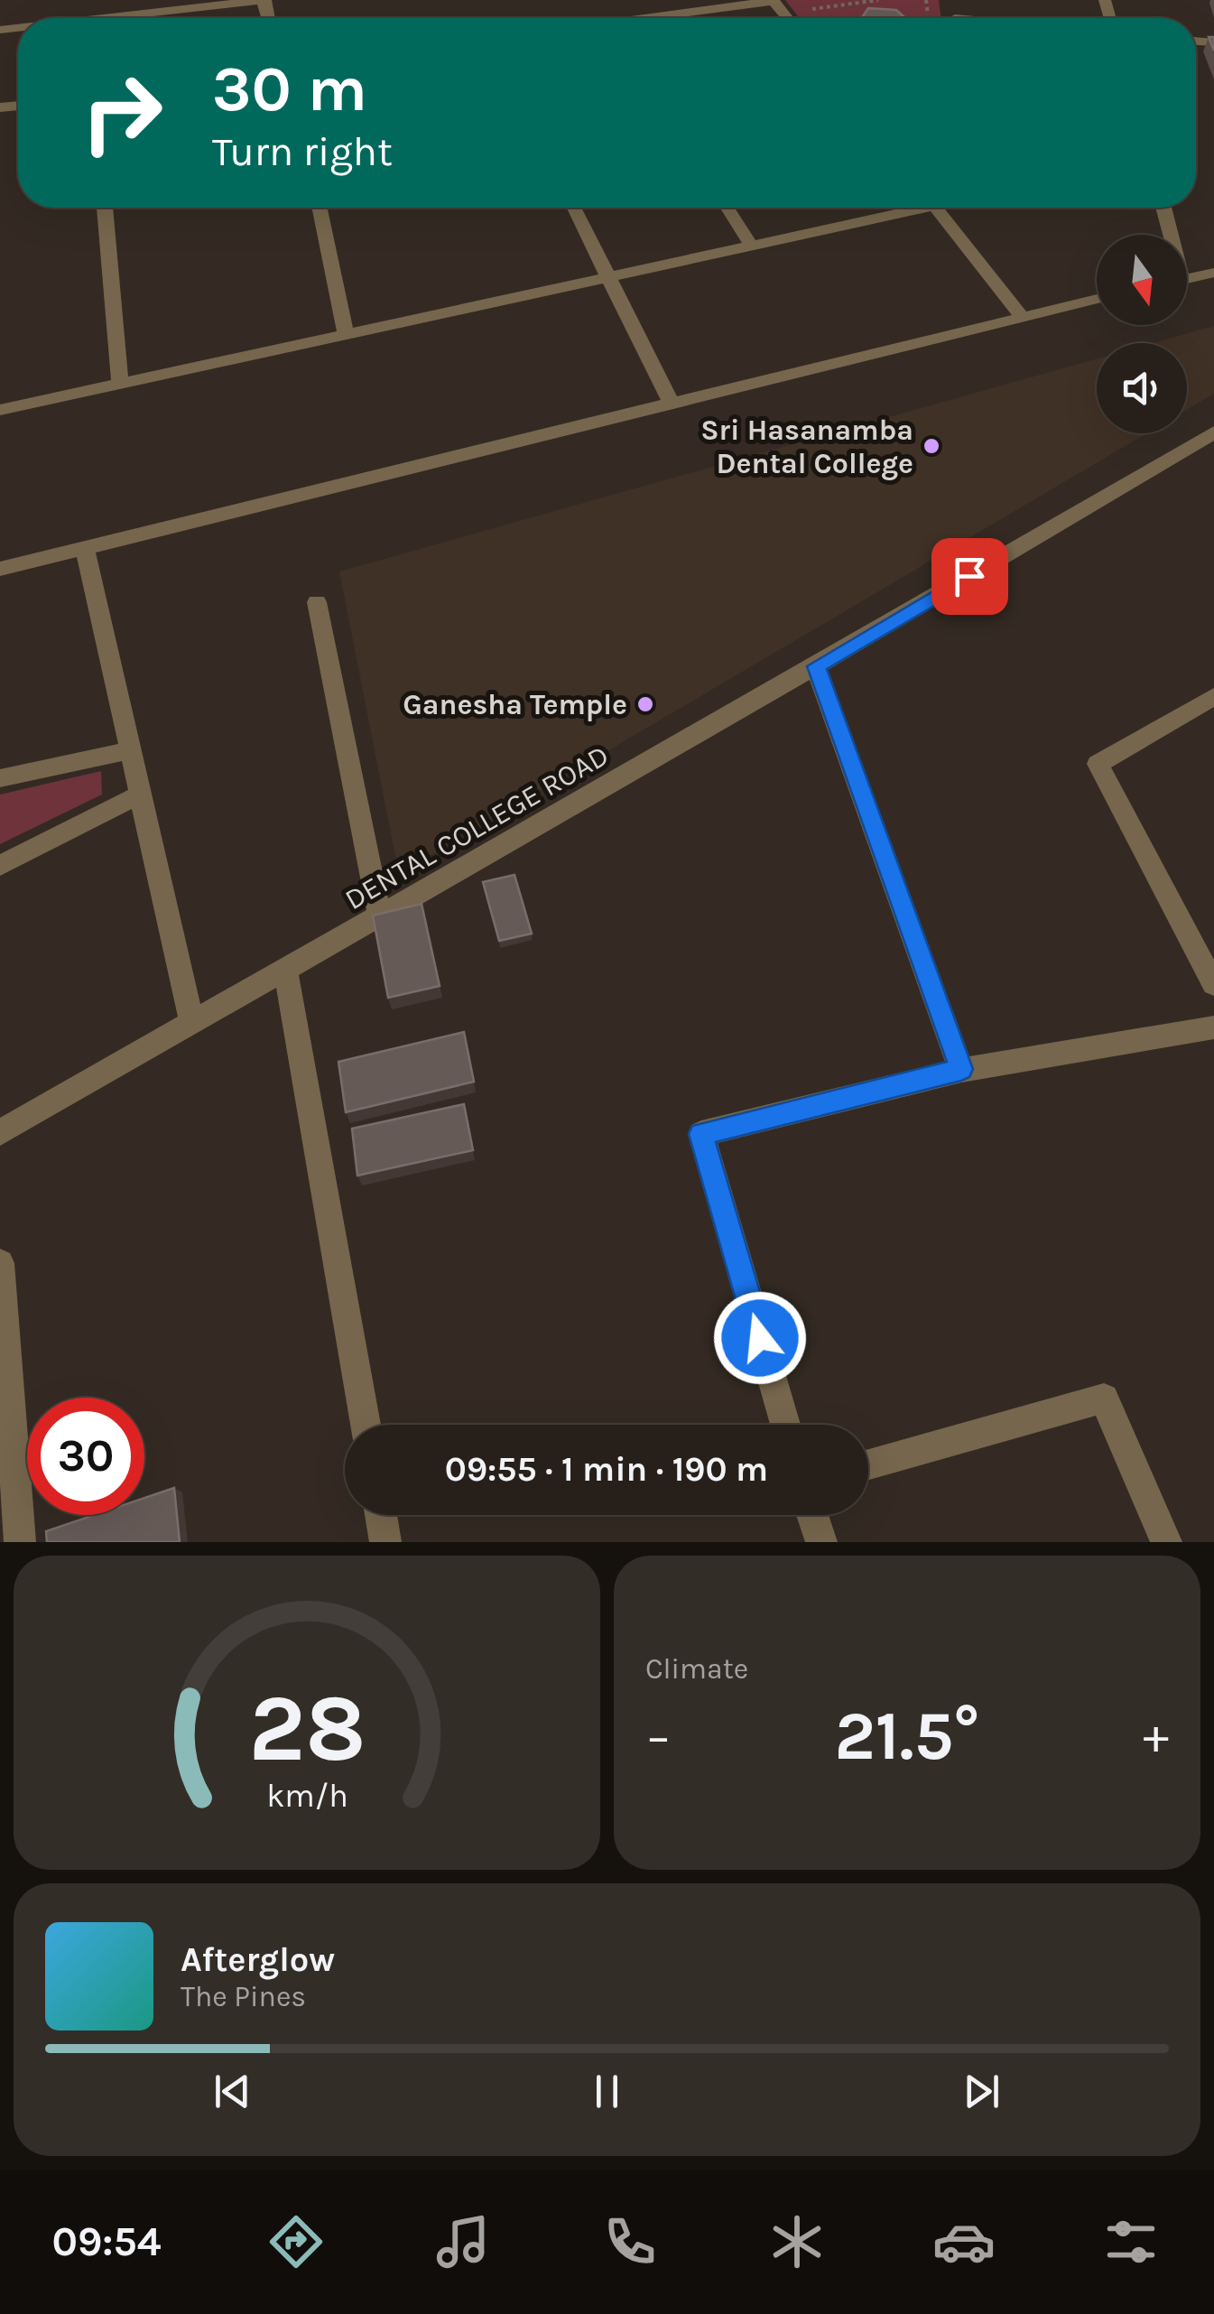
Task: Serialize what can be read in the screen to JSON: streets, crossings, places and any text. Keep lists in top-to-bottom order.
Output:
{
  "streets": {
    "street": ["DENTAL COLLEGE ROAD"]
  },
  "places": ["Sri Hasanamba Dental College", "Ganesha Temple"],
  "north": "bottom",
  "page": {
    "turn": ["30 m", "Turn right"],
    "limit": "30",
    "trip": "09:55 · 1 min · 190 m",
    "tile": "Climate",
    "heat": ["−", "21.5°", "+"],
    "song": ["Afterglow", "The Pines"],
    "tabs": "09:54",
    "gauge": ["28", "km/h"]
  }
}
